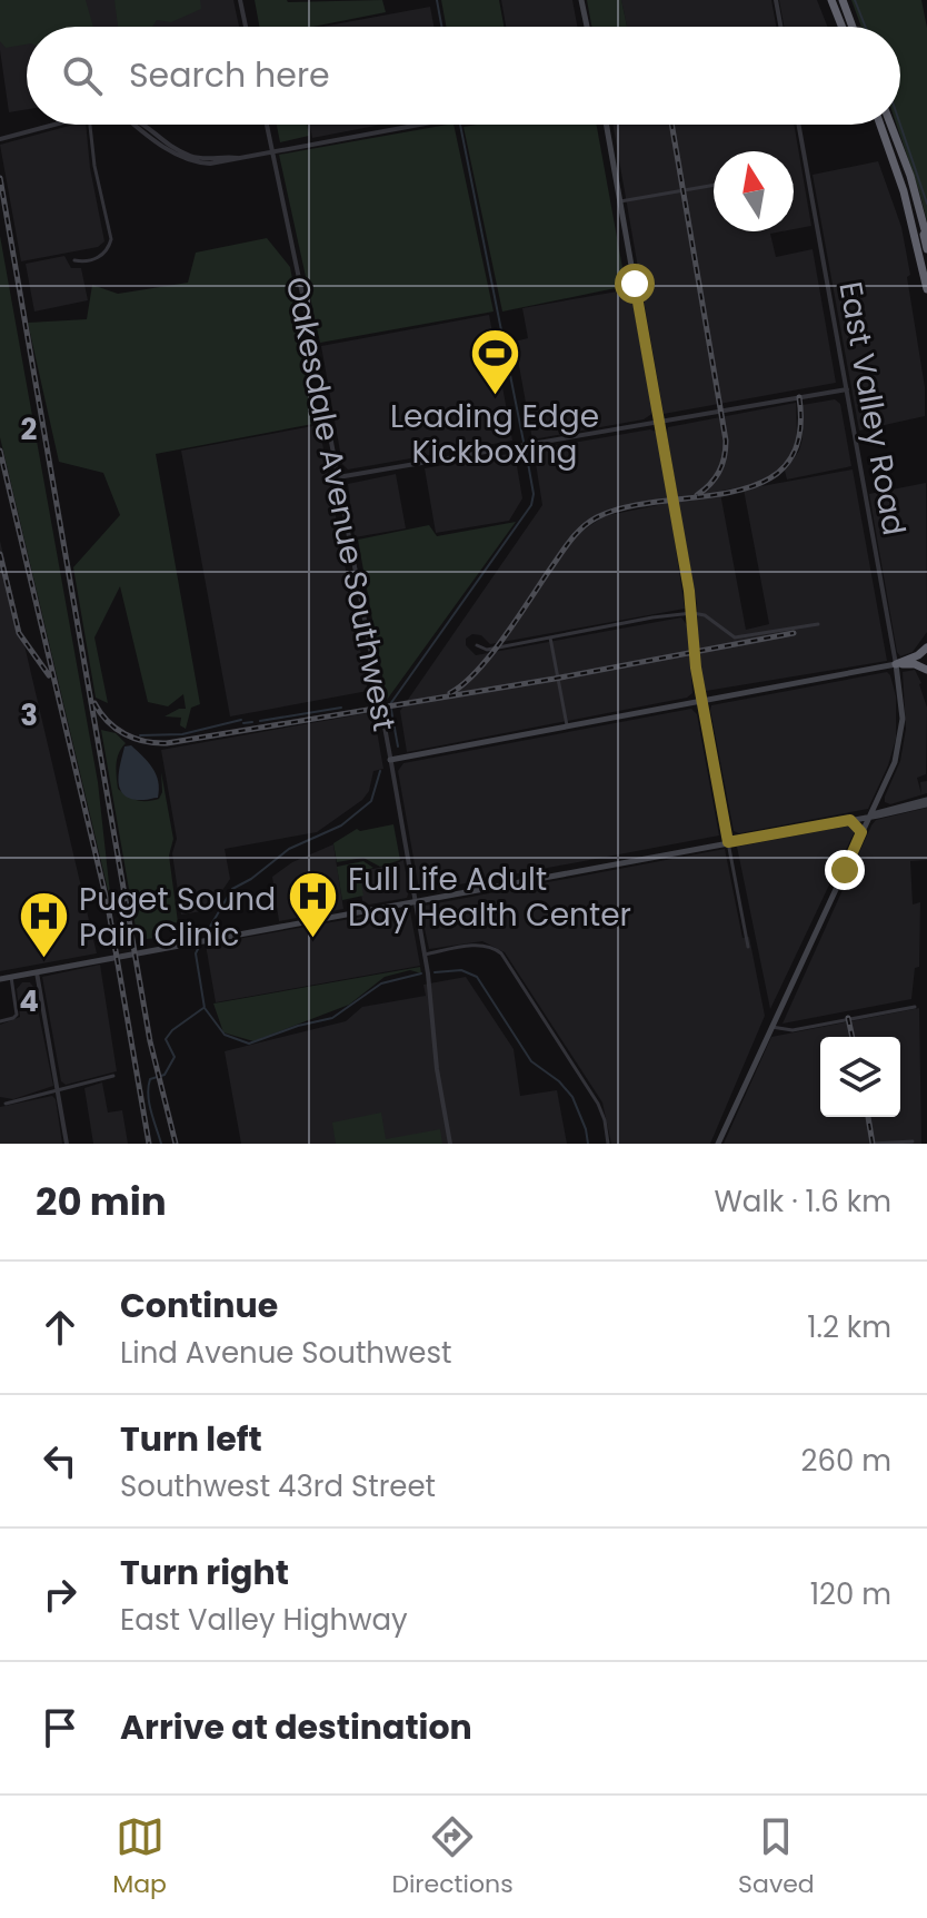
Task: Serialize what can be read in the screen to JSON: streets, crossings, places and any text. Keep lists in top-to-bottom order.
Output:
{
  "streets": {
    "main road": ["East Valley Road"],
    "street": ["Oakesdale Avenue Southwest"]
  },
  "places": {
    "sports": ["Leading Edge Kickboxing"],
    "hospital": ["Full Life Adult Day Health Center", "Puget Sound Pain Clinic"]
  },
  "north": "top",
  "page": {
    "search": "Search here",
    "heading": ["20 min", "Walk · 1.6 km"],
    "list": [
      ["Continue", "Lind Avenue Southwest", "1.2 km"],
      ["Turn left", "Southwest 43rd Street", "260 m"],
      ["Turn right", "East Valley Highway", "120 m"],
      "Arrive at destination"
    ],
    "nav": ["Map", "Directions", "Saved"]
  },
  "grid": {
    "rows": ["2", "3", "4"]
  }
}
